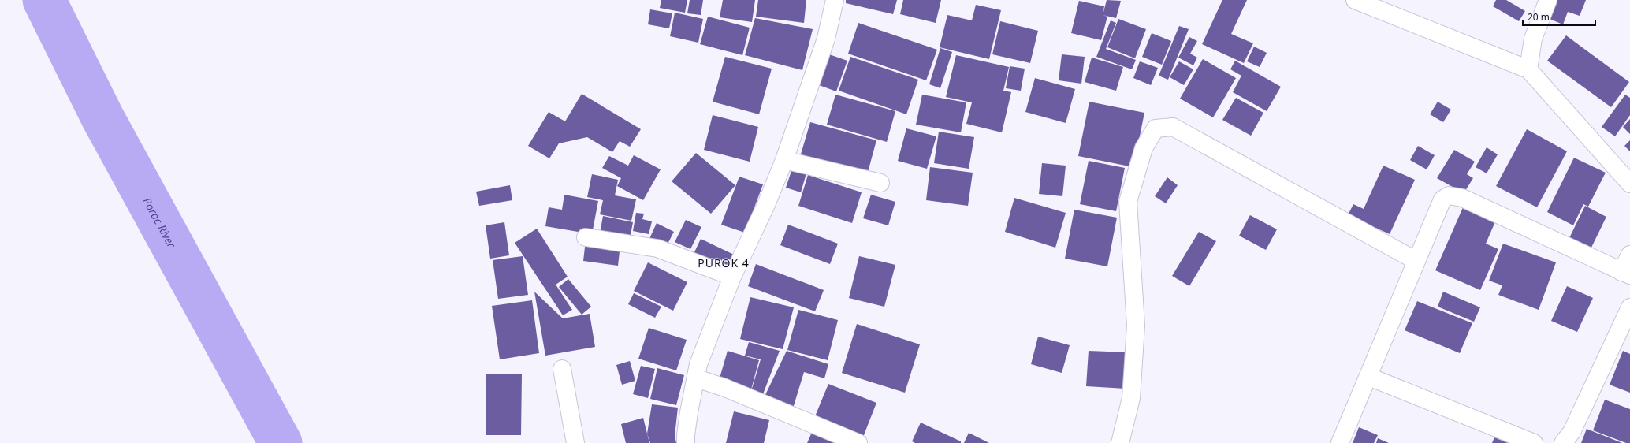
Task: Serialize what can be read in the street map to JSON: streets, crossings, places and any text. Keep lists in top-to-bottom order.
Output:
{
  "districts": ["PUROK 4"],
  "water": ["Porac River"],
  "scale_bar": "20 m"
}
